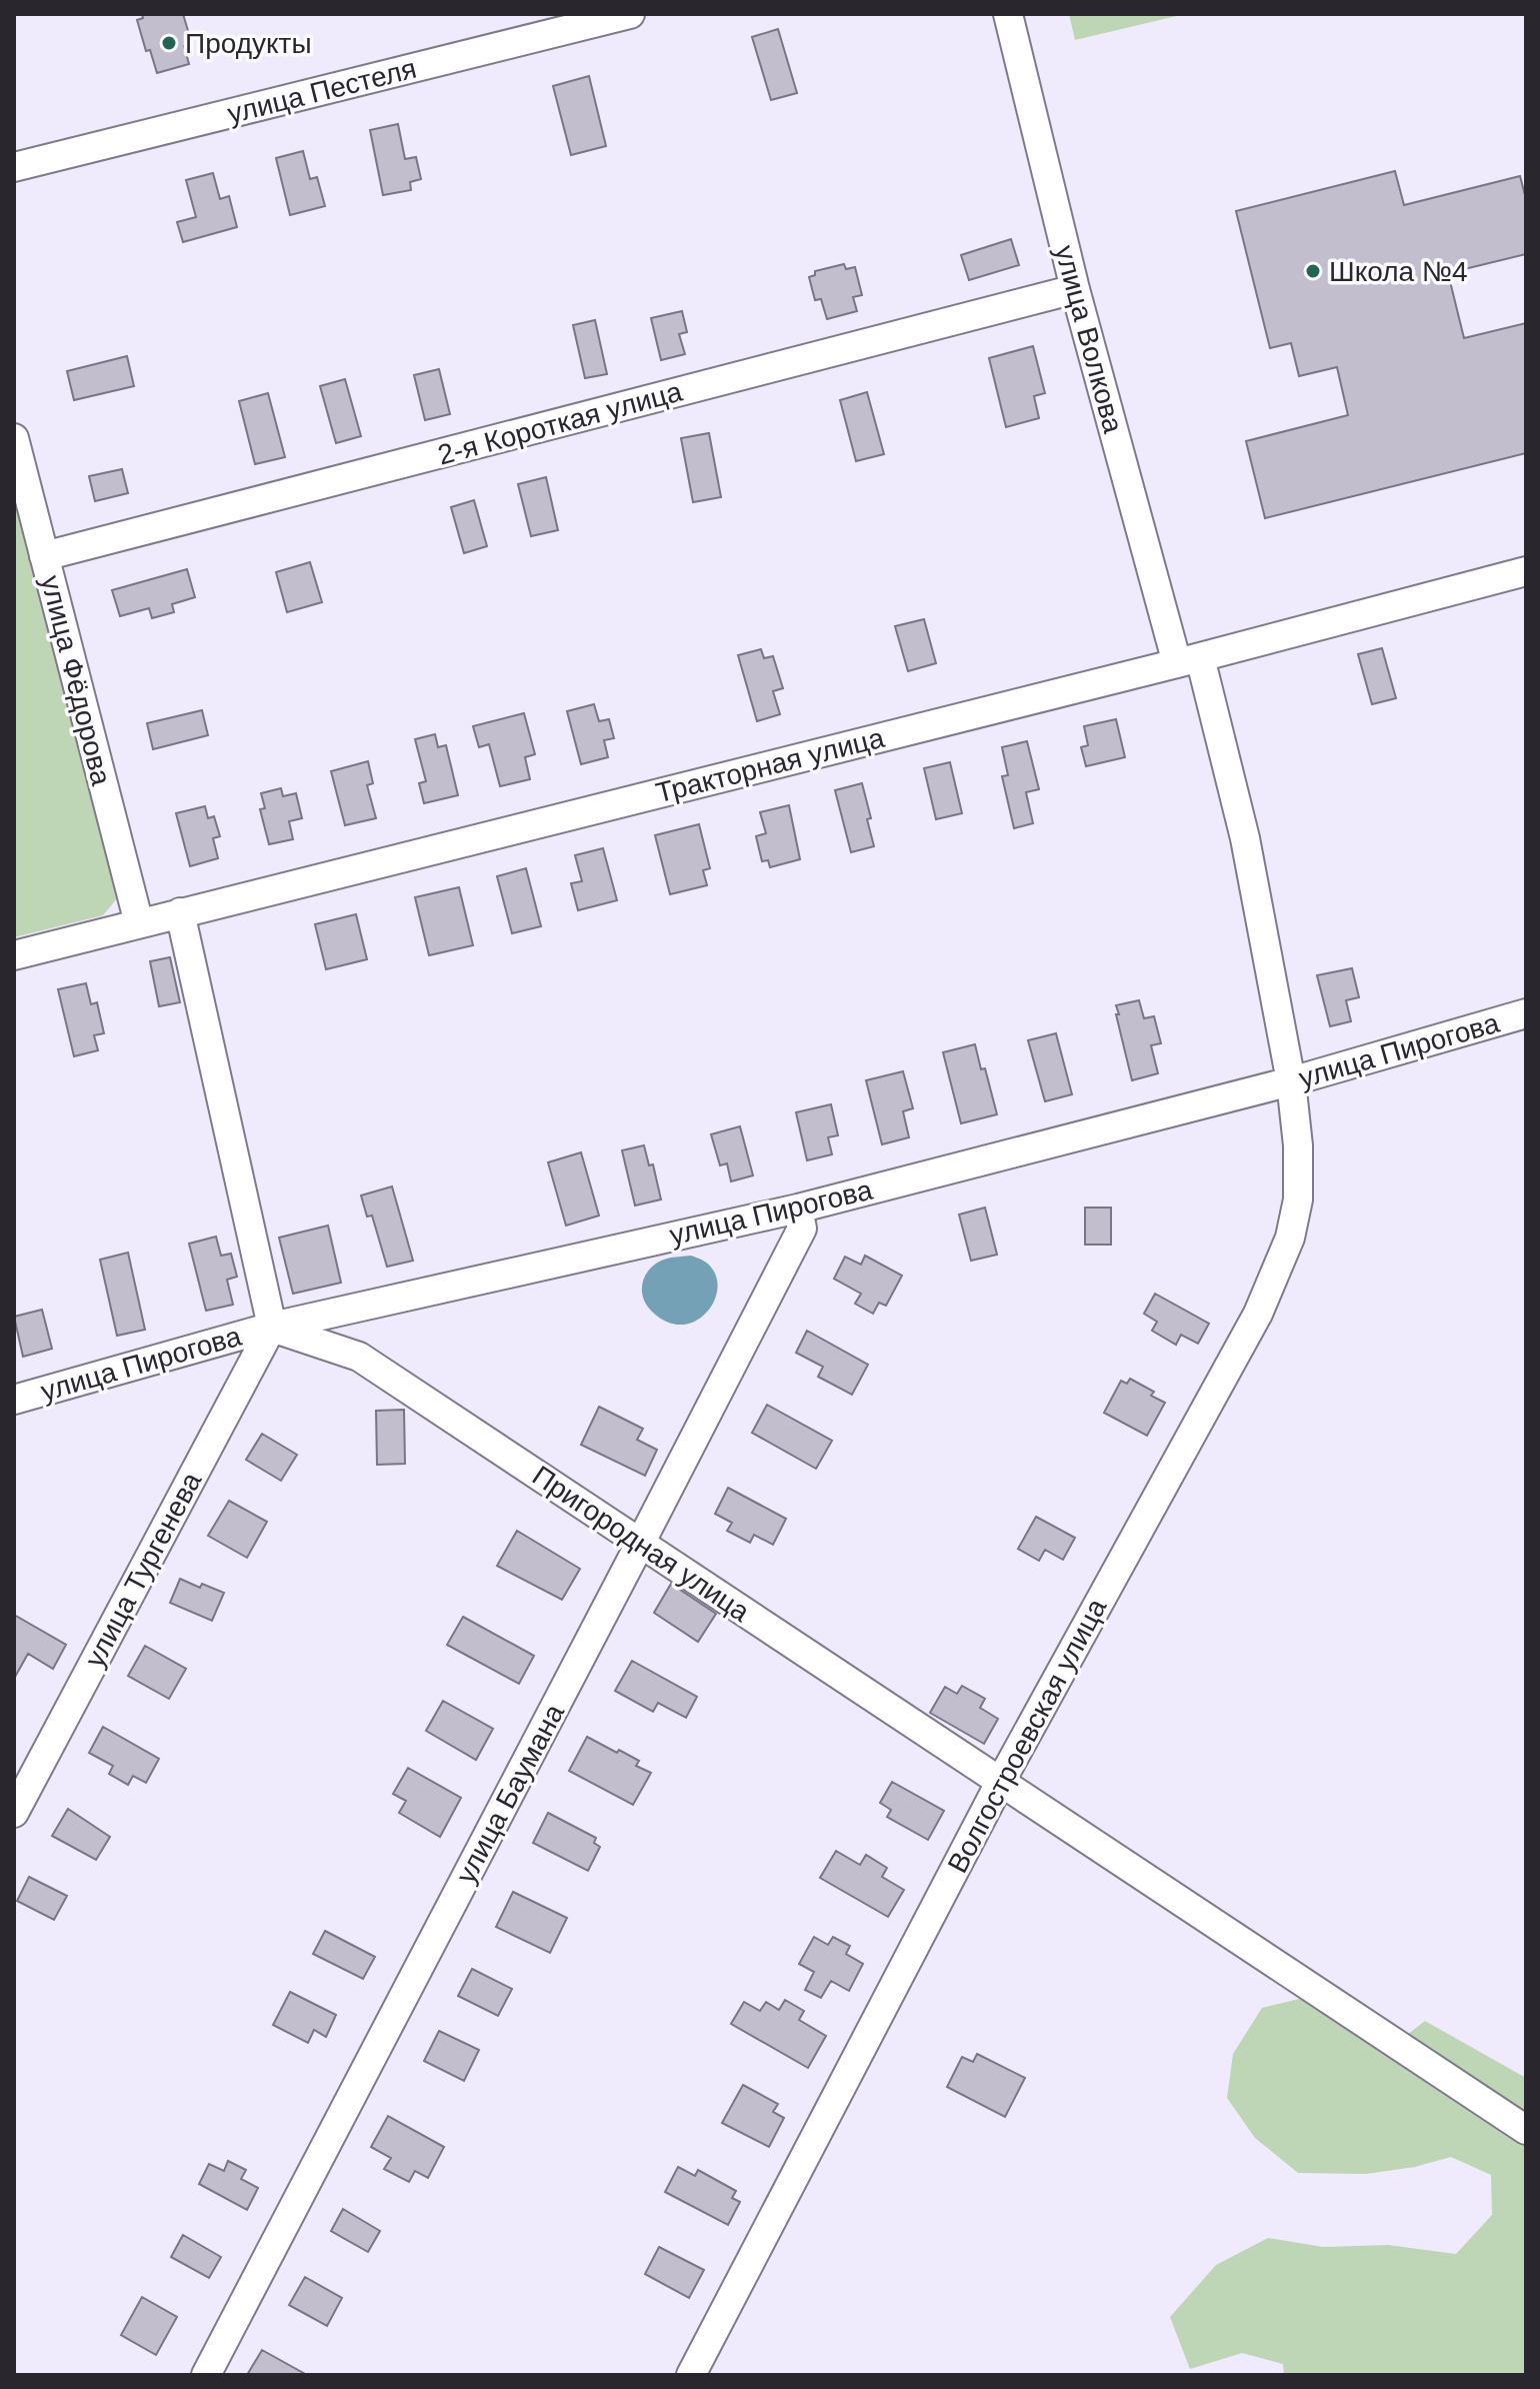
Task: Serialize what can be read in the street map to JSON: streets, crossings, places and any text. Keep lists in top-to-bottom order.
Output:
{
  "streets": {
    "street": [
      "улица Пестеля",
      "улица Волкова",
      "2-я Короткая улица",
      "улица Фёдорова",
      "Тракторная улица",
      "улица Пирогова",
      "Пригородная улица",
      "улица Тургенева",
      "Волгостроевская улица",
      "улица Баумана"
    ]
  },
  "crossings": [
    ["улица Волкова", "2-я Короткая улица"],
    ["улица Волкова", "Тракторная улица"],
    ["улица Волкова", "улица Пирогова"],
    ["улица Волкова", "Волгостроевская улица"],
    ["2-я Короткая улица", "улица Фёдорова"],
    ["улица Фёдорова", "Тракторная улица"],
    ["улица Пирогова", "Пригородная улица"],
    ["улица Пирогова", "улица Тургенева"],
    ["улица Пирогова", "Волгостроевская улица"],
    ["улица Пирогова", "улица Баумана"],
    ["Пригородная улица", "улица Тургенева"],
    ["Пригородная улица", "Волгостроевская улица"],
    ["Пригородная улица", "улица Баумана"]
  ],
  "places": ["Продукты", "Школа №4"]
}
